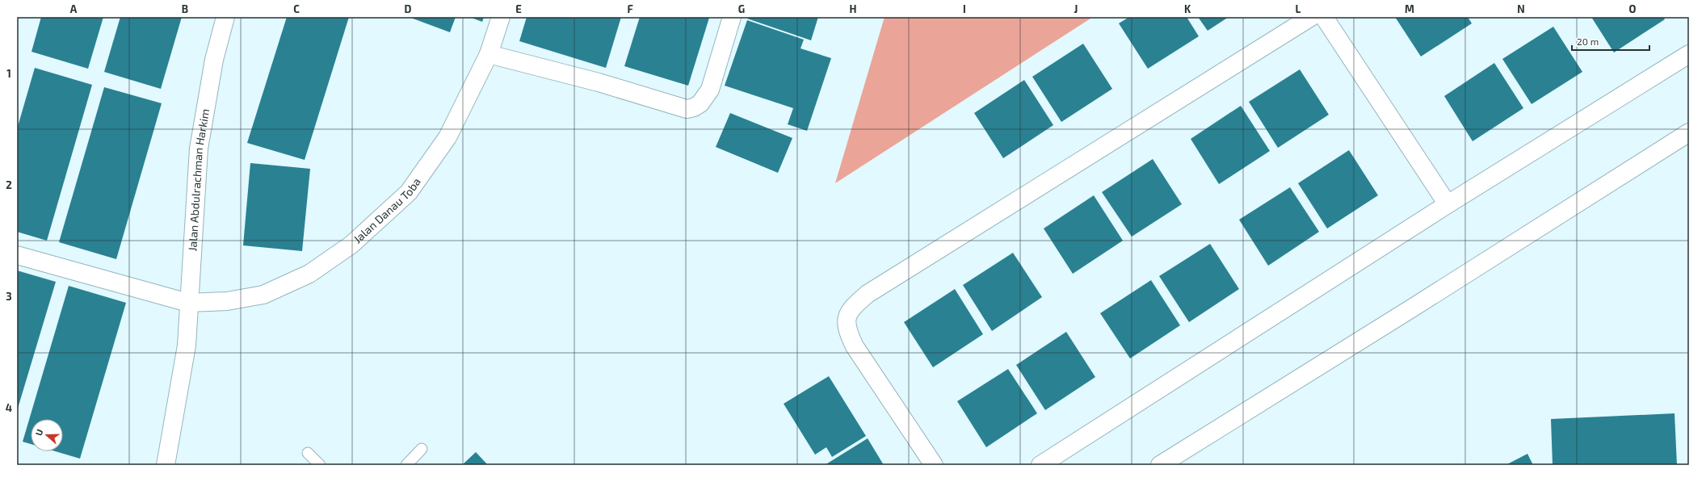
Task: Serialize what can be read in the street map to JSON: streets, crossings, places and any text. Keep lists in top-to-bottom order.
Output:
{
  "streets": {
    "street": ["Jalan Abdulrachman Harkim", "Jalan Danau Toba"]
  },
  "crossings": [
    ["Jalan Abdulrachman Harkim", "Jalan Danau Toba"]
  ],
  "scale_bar": "20 m",
  "north": "left",
  "grid": {
    "columns": [
      "A",
      "B",
      "C",
      "D",
      "E",
      "F",
      "G",
      "H",
      "I",
      "J",
      "K",
      "L",
      "M",
      "N",
      "O"
    ],
    "rows": [
      "1",
      "2",
      "3",
      "4"
    ]
  }
}
